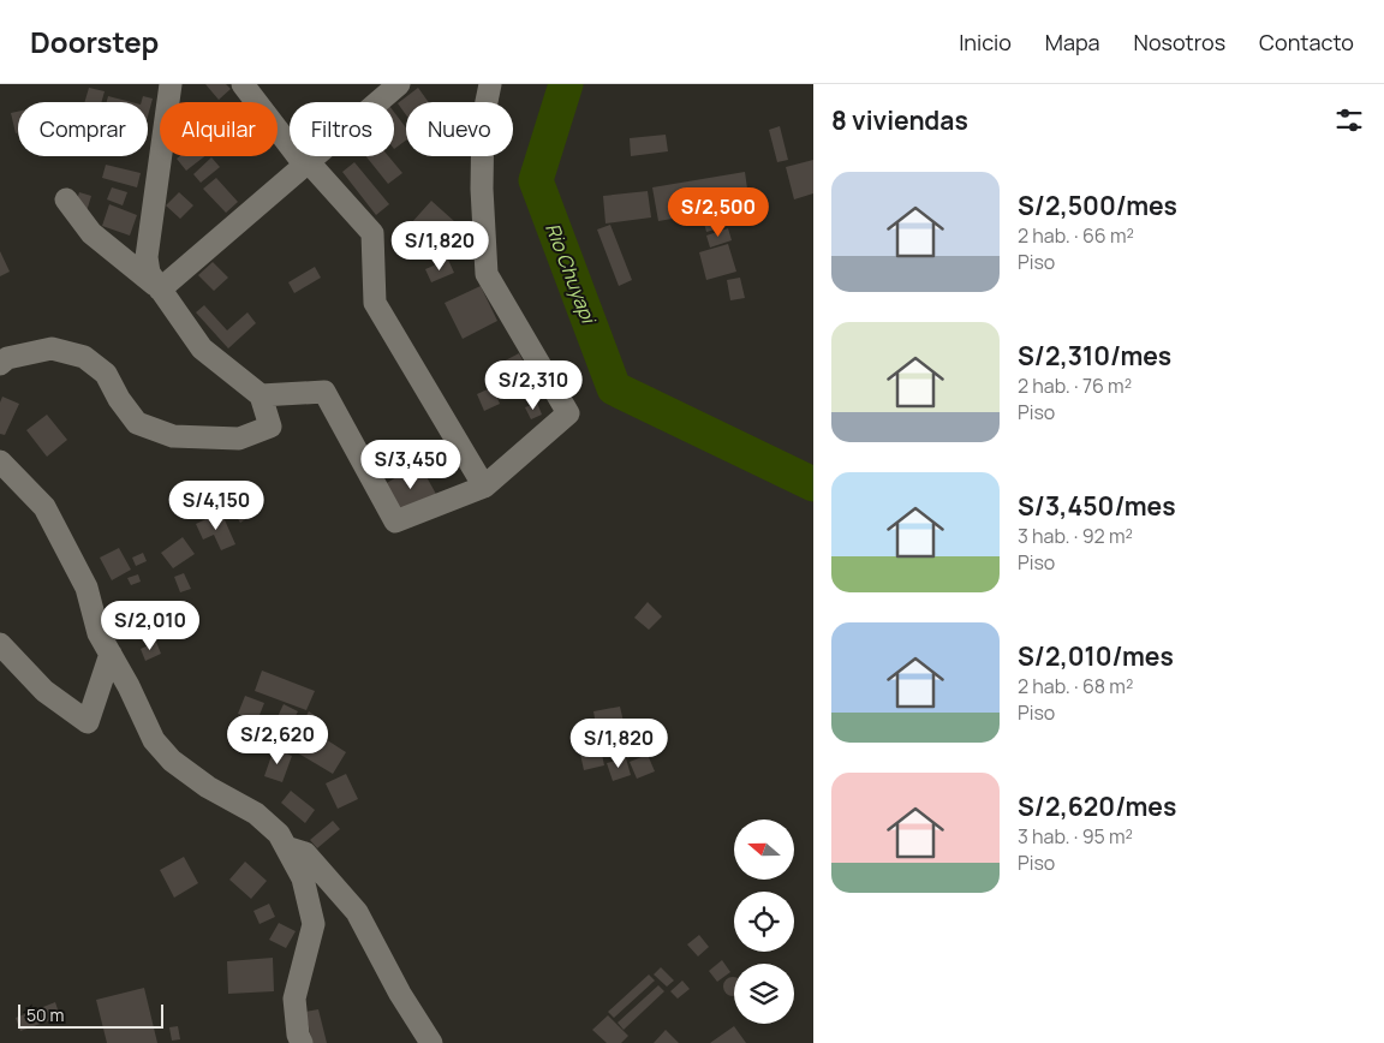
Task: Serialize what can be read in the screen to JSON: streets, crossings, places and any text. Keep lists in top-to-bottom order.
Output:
{
  "water": ["Rio Chuyapi"],
  "scale_bar": "50 m",
  "north": "left",
  "page": {
    "header": "Doorstep",
    "nav": [
      "Inicio",
      "Mapa",
      "Nosotros",
      "Contacto"
    ],
    "heading": "8 viviendas",
    "chip": [
      "Comprar",
      "Alquilar",
      "Filtros",
      "Nuevo"
    ],
    "list": [
      {
        "name": "S/2,500/mes",
        "note": "2 hab. · 66 m² · Piso"
      },
      {
        "name": "S/2,310/mes",
        "note": "2 hab. · 76 m² · Piso"
      },
      {
        "name": "S/3,450/mes",
        "note": "3 hab. · 92 m² · Piso"
      },
      {
        "name": "S/2,010/mes",
        "note": "2 hab. · 68 m² · Piso"
      },
      {
        "name": "S/2,620/mes",
        "note": "3 hab. · 95 m² · Piso"
      }
    ],
    "price": [
      "S/2,500",
      "S/1,820",
      "S/2,310",
      "S/3,450",
      "S/4,150",
      "S/2,010",
      "S/2,620",
      "S/1,820"
    ],
    "scale": "50 m"
  }
}
